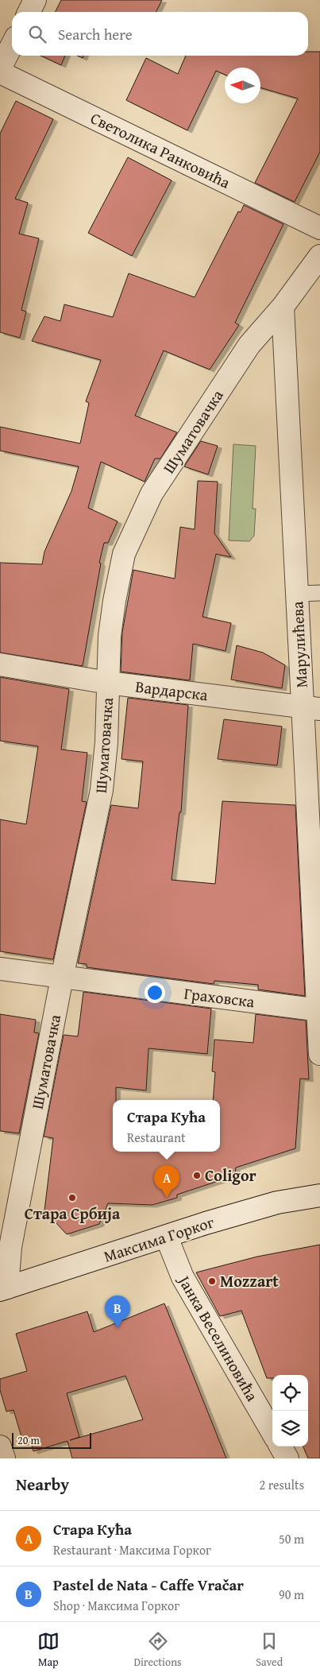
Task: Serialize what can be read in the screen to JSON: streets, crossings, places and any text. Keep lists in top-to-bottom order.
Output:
{
  "streets": {
    "street": [
      "Светолика Ранковића",
      "Шуматовачка",
      "Марулићева",
      "Вардарска",
      "Граховска",
      "Максима Горког",
      "Јанка Веселиновића"
    ]
  },
  "crossings": [
    ["Шуматовачка", "Марулићева"],
    ["Шуматовачка", "Вардарска"],
    ["Шуматовачка", "Граховска"],
    ["Шуматовачка", "Максима Горког"],
    ["Марулићева", "Вардарска"],
    ["Марулићева", "Граховска"],
    ["Максима Горког", "Јанка Веселиновића"]
  ],
  "places": ["Coligor", "Стара Србија", "Mozzart"],
  "scale_bar": "20 m",
  "north": "left",
  "page": {
    "search": "Search here",
    "popup": ["Стара Кућа", "Restaurant"],
    "pins": ["A", "B"],
    "scale": "20 m",
    "heading": ["Nearby", "2 results"],
    "list": [
      {
        "mark": "A",
        "name": "Стара Кућа",
        "note": "Restaurant · Максима Горког",
        "value": "50 m"
      },
      {
        "mark": "B",
        "name": "Pastel de Nata - Caffe Vračar",
        "note": "Shop · Максима Горког",
        "value": "90 m"
      }
    ],
    "nav": ["Map", "Directions", "Saved"]
  }
}
